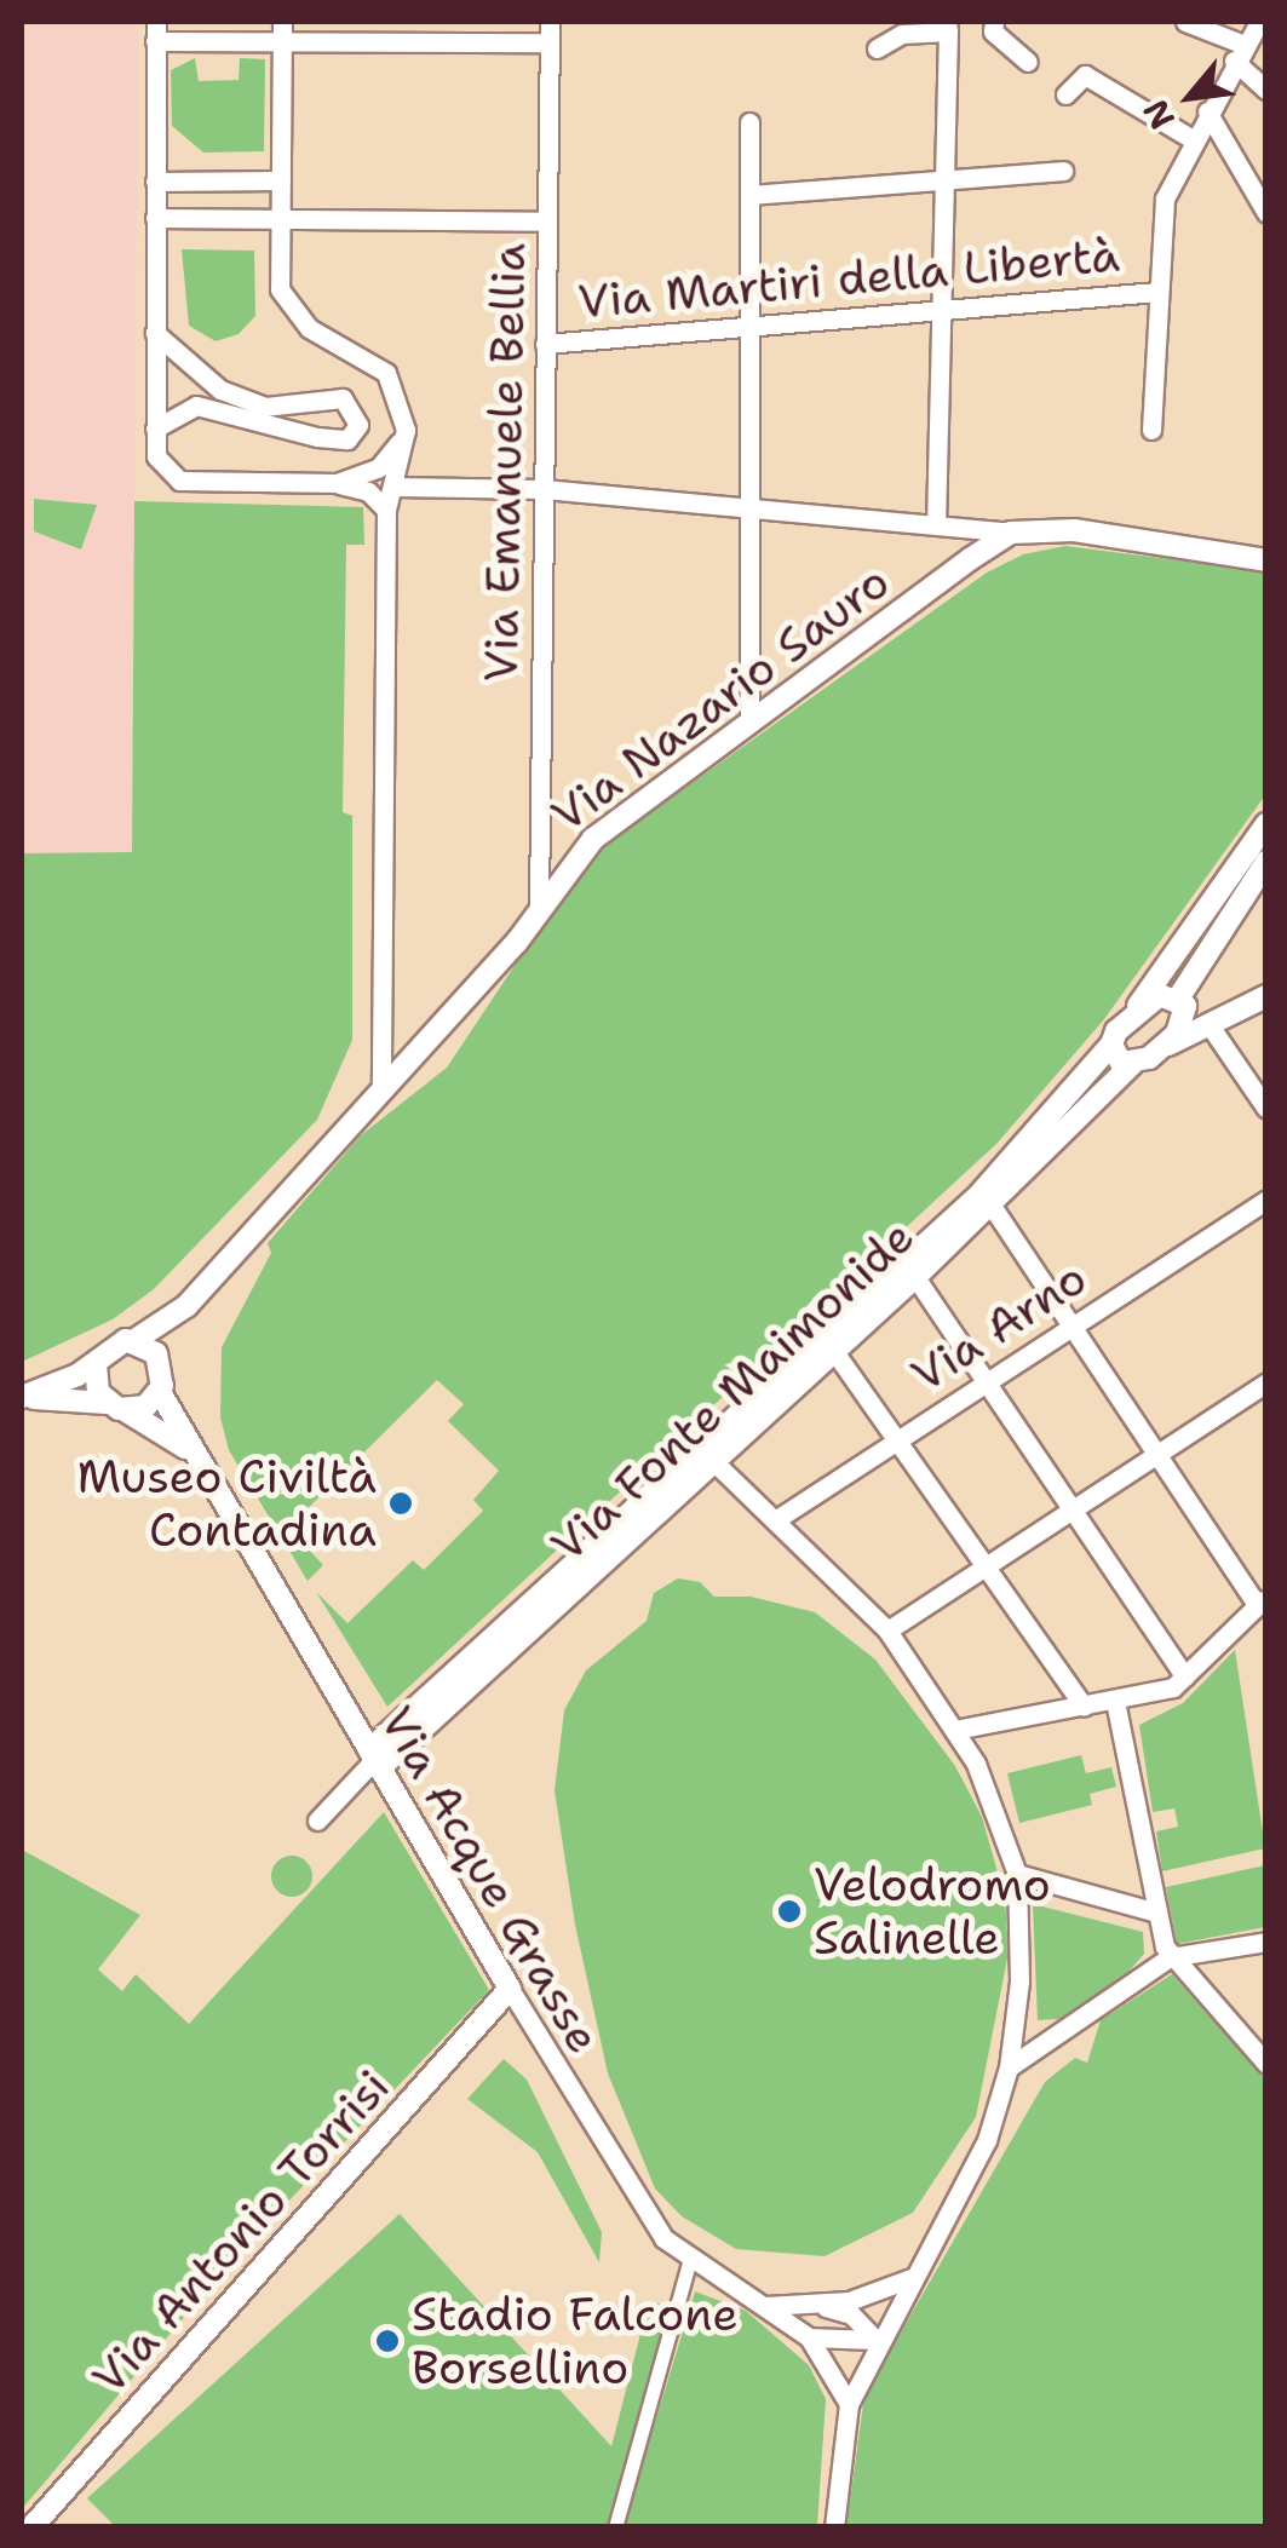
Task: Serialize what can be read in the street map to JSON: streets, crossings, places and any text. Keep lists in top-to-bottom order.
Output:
{
  "streets": {
    "street": [
      "Via Martiri della Libertà",
      "Via Emanuele Bellia",
      "Via Nazario Sauro",
      "Via Arno",
      "Via Fonte Maimonide",
      "Via Acque Grasse",
      "Via Antonio Torrisi"
    ]
  },
  "crossings": [
    ["Via Martiri della Libertà", "Via Emanuele Bellia"],
    ["Via Emanuele Bellia", "Via Nazario Sauro"],
    ["Via Fonte Maimonide", "Via Acque Grasse"],
    ["Via Acque Grasse", "Via Antonio Torrisi"]
  ],
  "places": ["Museo Civiltà Contadina", "Velodromo Salinelle", "Stadio Falcone Borsellino"],
  "north": "bottom left"
}
